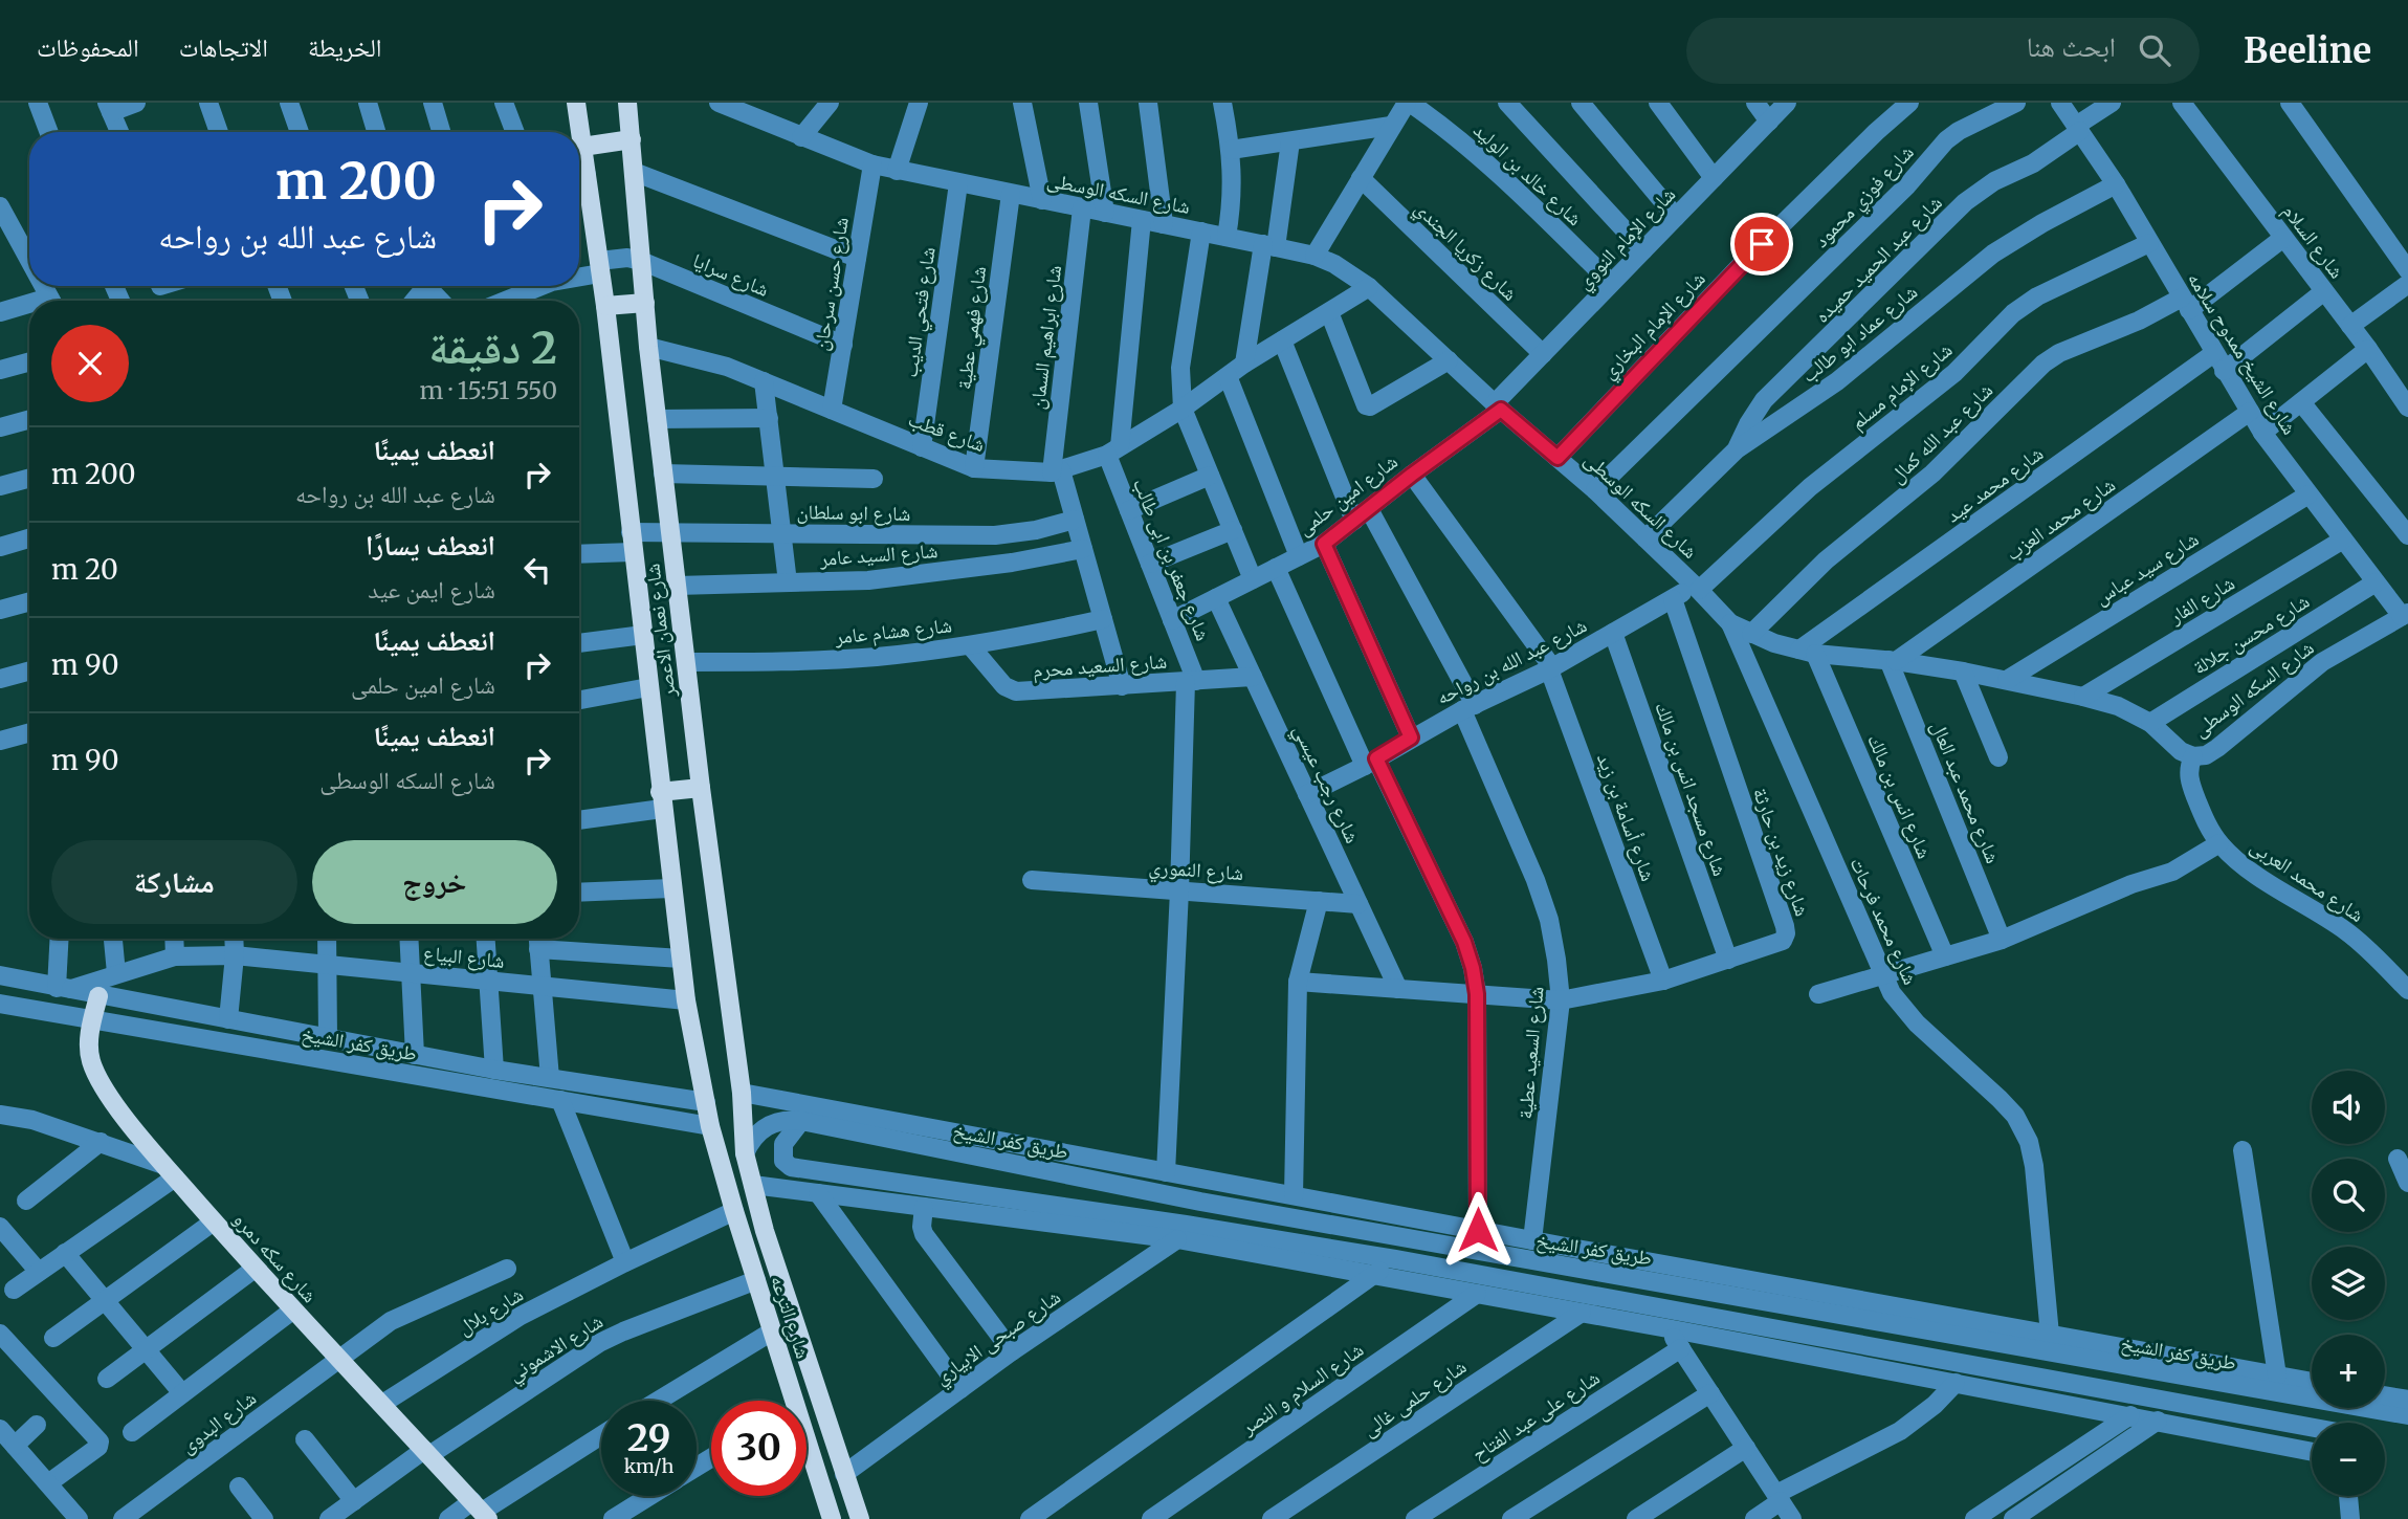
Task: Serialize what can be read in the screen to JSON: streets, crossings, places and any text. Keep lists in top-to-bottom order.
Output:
{
  "streets": {
    "main road": ["شارع نعمان الاعصر", "شارع سكه دمرو", "شارع الترعه"],
    "street": [
      "شارع خالد بن الوليد",
      "شارع السكه الوسطى",
      "شارع فوزي محمود",
      "شارع الإمام النووي",
      "شارع السلام",
      "شارع زكريا الجندي",
      "شارع عبد الحميد حميده",
      "شارع سرايا",
      "شارع حسن سرحان",
      "شارع فتحي الديب",
      "شارع الإمام البخاري",
      "شارع فهمي عطية",
      "شارع عماد ابو طالب",
      "شارع ابراهيم السمان",
      "شارع الشيخ ممدوح سلامه",
      "شارع الإمام مسلم",
      "شارع قطب",
      "شارع عبد الله كمال",
      "شارع محمد عيد",
      "شارع امين حلمى",
      "شارع ابو سلطان",
      "شارع محمد العزب",
      "شارع السيد عامر",
      "شارع جعفر بن ابى طالب",
      "شارع سيد عباس",
      "شارع الفار",
      "شارع هشام عامر",
      "شارع محسن جلالة",
      "شارع عبد الله بن رواحه",
      "شارع السعيد محرم",
      "شارع رجب عيسي",
      "شارع مسجد انس بن مالك",
      "شارع محمد عبد العال",
      "شارع انس بن مالك",
      "شارع أسامة بن زيد",
      "شارع زيد بن حارثة",
      "شارع النموري",
      "شارع محمد العربى",
      "شارع محمد فرحات",
      "شارع البياع",
      "طريق كفر الشيخ",
      "شارع السعيد عطية",
      "شارع بلال",
      "شارع صبحى الابياري",
      "شارع الاشموني",
      "شارع السلام و النصر",
      "شارع حلمى غالى",
      "شارع على عبد الفتاح",
      "شارع البدوى"
    ]
  },
  "crossings": [
    ["شارع خالد بن الوليد", "شارع الإمام النووي"],
    ["شارع السكه الوسطى", "شارع فوزي محمود"],
    ["شارع السكه الوسطى", "شارع الإمام النووي"],
    ["شارع السكه الوسطى", "شارع حسن سرحان"],
    ["شارع السكه الوسطى", "شارع فتحي الديب"],
    ["شارع السكه الوسطى", "شارع الإمام البخاري"],
    ["شارع السكه الوسطى", "شارع فهمي عطية"],
    ["شارع السكه الوسطى", "شارع عماد ابو طالب"],
    ["شارع السكه الوسطى", "شارع ابراهيم السمان"],
    ["شارع السكه الوسطى", "شارع الشيخ ممدوح سلامه"],
    ["شارع السكه الوسطى", "شارع الإمام مسلم"],
    ["شارع السكه الوسطى", "شارع قطب"],
    ["شارع السكه الوسطى", "شارع عبد الله كمال"],
    ["شارع السكه الوسطى", "شارع محمد عيد"],
    ["شارع السكه الوسطى", "شارع امين حلمى"],
    ["شارع السكه الوسطى", "شارع محمد العزب"],
    ["شارع السكه الوسطى", "شارع سيد عباس"],
    ["شارع السكه الوسطى", "شارع الفار"],
    ["شارع السكه الوسطى", "شارع محسن جلالة"],
    ["شارع السكه الوسطى", "شارع عبد الله بن رواحه"],
    ["شارع السكه الوسطى", "شارع محمد عبد العال"],
    ["شارع السكه الوسطى", "شارع انس بن مالك"],
    ["شارع السكه الوسطى", "شارع محمد العربى"],
    ["شارع السكه الوسطى", "شارع محمد فرحات"],
    ["شارع الإمام النووي", "شارع زكريا الجندي"],
    ["شارع الإمام النووي", "شارع امين حلمى"],
    ["شارع السلام", "شارع عبد الله كمال"],
    ["شارع عبد الحميد حميده", "شارع عماد ابو طالب"],
    ["شارع عبد الحميد حميده", "شارع الشيخ ممدوح سلامه"],
    ["شارع سرايا", "شارع حسن سرحان"],
    ["شارع سرايا", "شارع نعمان الاعصر"],
    ["شارع حسن سرحان", "شارع قطب"],
    ["شارع فتحي الديب", "شارع قطب"],
    ["شارع فهمي عطية", "شارع قطب"],
    ["شارع عماد ابو طالب", "شارع الشيخ ممدوح سلامه"],
    ["شارع ابراهيم السمان", "شارع قطب"],
    ["شارع الشيخ ممدوح سلامه", "شارع الإمام مسلم"],
    ["شارع الشيخ ممدوح سلامه", "شارع عبد الله كمال"],
    ["شارع الشيخ ممدوح سلامه", "شارع محمد عيد"],
    ["شارع الشيخ ممدوح سلامه", "شارع محمد العزب"],
    ["شارع الشيخ ممدوح سلامه", "شارع سيد عباس"],
    ["شارع الشيخ ممدوح سلامه", "شارع الفار"],
    ["شارع الشيخ ممدوح سلامه", "شارع محسن جلالة"],
    ["شارع الإمام مسلم", "شارع عبد الله بن رواحه"],
    ["شارع قطب", "شارع جعفر بن ابى طالب"],
    ["شارع قطب", "شارع نعمان الاعصر"],
    ["شارع قطب", "شارع السعيد عطية"],
    ["شارع محمد عيد", "شارع انس بن مالك"],
    ["شارع امين حلمى", "شارع جعفر بن ابى طالب"],
    ["شارع امين حلمى", "شارع رجب عيسي"],
    ["شارع امين حلمى", "شارع أسامة بن زيد"],
    ["شارع امين حلمى", "شارع السعيد عطية"],
    ["شارع ابو سلطان", "شارع نعمان الاعصر"],
    ["شارع محمد العزب", "شارع محمد عبد العال"],
    ["شارع السيد عامر", "شارع نعمان الاعصر"],
    ["شارع جعفر بن ابى طالب", "شارع السعيد محرم"],
    ["شارع نعمان الاعصر", "شارع هشام عامر"],
    ["شارع نعمان الاعصر", "شارع البياع"],
    ["شارع نعمان الاعصر", "طريق كفر الشيخ"],
    ["شارع نعمان الاعصر", "شارع الترعه"],
    ["شارع هشام عامر", "شارع السعيد محرم"],
    ["شارع عبد الله بن رواحه", "شارع رجب عيسي"],
    ["شارع عبد الله بن رواحه", "شارع مسجد انس بن مالك"],
    ["شارع عبد الله بن رواحه", "شارع أسامة بن زيد"],
    ["شارع عبد الله بن رواحه", "شارع زيد بن حارثة"],
    ["شارع عبد الله بن رواحه", "شارع السعيد عطية"],
    ["شارع السعيد محرم", "شارع رجب عيسي"],
    ["شارع رجب عيسي", "شارع زيد بن حارثة"],
    ["شارع رجب عيسي", "شارع النموري"],
    ["شارع مسجد انس بن مالك", "شارع زيد بن حارثة"],
    ["شارع أسامة بن زيد", "شارع زيد بن حارثة"],
    ["شارع زيد بن حارثة", "شارع السعيد عطية"],
    ["شارع محمد فرحات", "طريق كفر الشيخ"],
    ["شارع البياع", "طريق كفر الشيخ"],
    ["طريق كفر الشيخ", "شارع السعيد عطية"],
    ["طريق كفر الشيخ", "شارع سكه دمرو"],
    ["طريق كفر الشيخ", "شارع الترعه"],
    ["شارع سكه دمرو", "شارع بلال"],
    ["شارع سكه دمرو", "شارع الاشموني"],
    ["شارع سكه دمرو", "شارع البدوى"],
    ["شارع بلال", "شارع الترعه"],
    ["شارع الترعه", "شارع صبحى الابياري"],
    ["شارع الترعه", "شارع الاشموني"]
  ],
  "page": {
    "header": "Beeline",
    "search": "ابحث هنا",
    "nav": ["الخريطة", "الاتجاهات", "المحفوظات"],
    "turn": ["200 m", "شارع عبد الله بن رواحه"],
    "heading": ["2 دقيقة", "550 m · 15:51"],
    "list": [
      {
        "name": "انعطف يمينًا",
        "note": "شارع عبد الله بن رواحه",
        "value": "200 m"
      },
      {
        "name": "انعطف يسارًا",
        "note": "شارع ايمن عيد",
        "value": "20 m"
      },
      {
        "name": "انعطف يمينًا",
        "note": "شارع امين حلمى",
        "value": "90 m"
      },
      {
        "name": "انعطف يمينًا",
        "note": "شارع السكه الوسطى",
        "value": "90 m"
      }
    ],
    "buttons": ["خروج", "مشاركة"],
    "map_buttons": ["+", "−"],
    "speed": "29 km/h",
    "limit": "30"
  }
}
